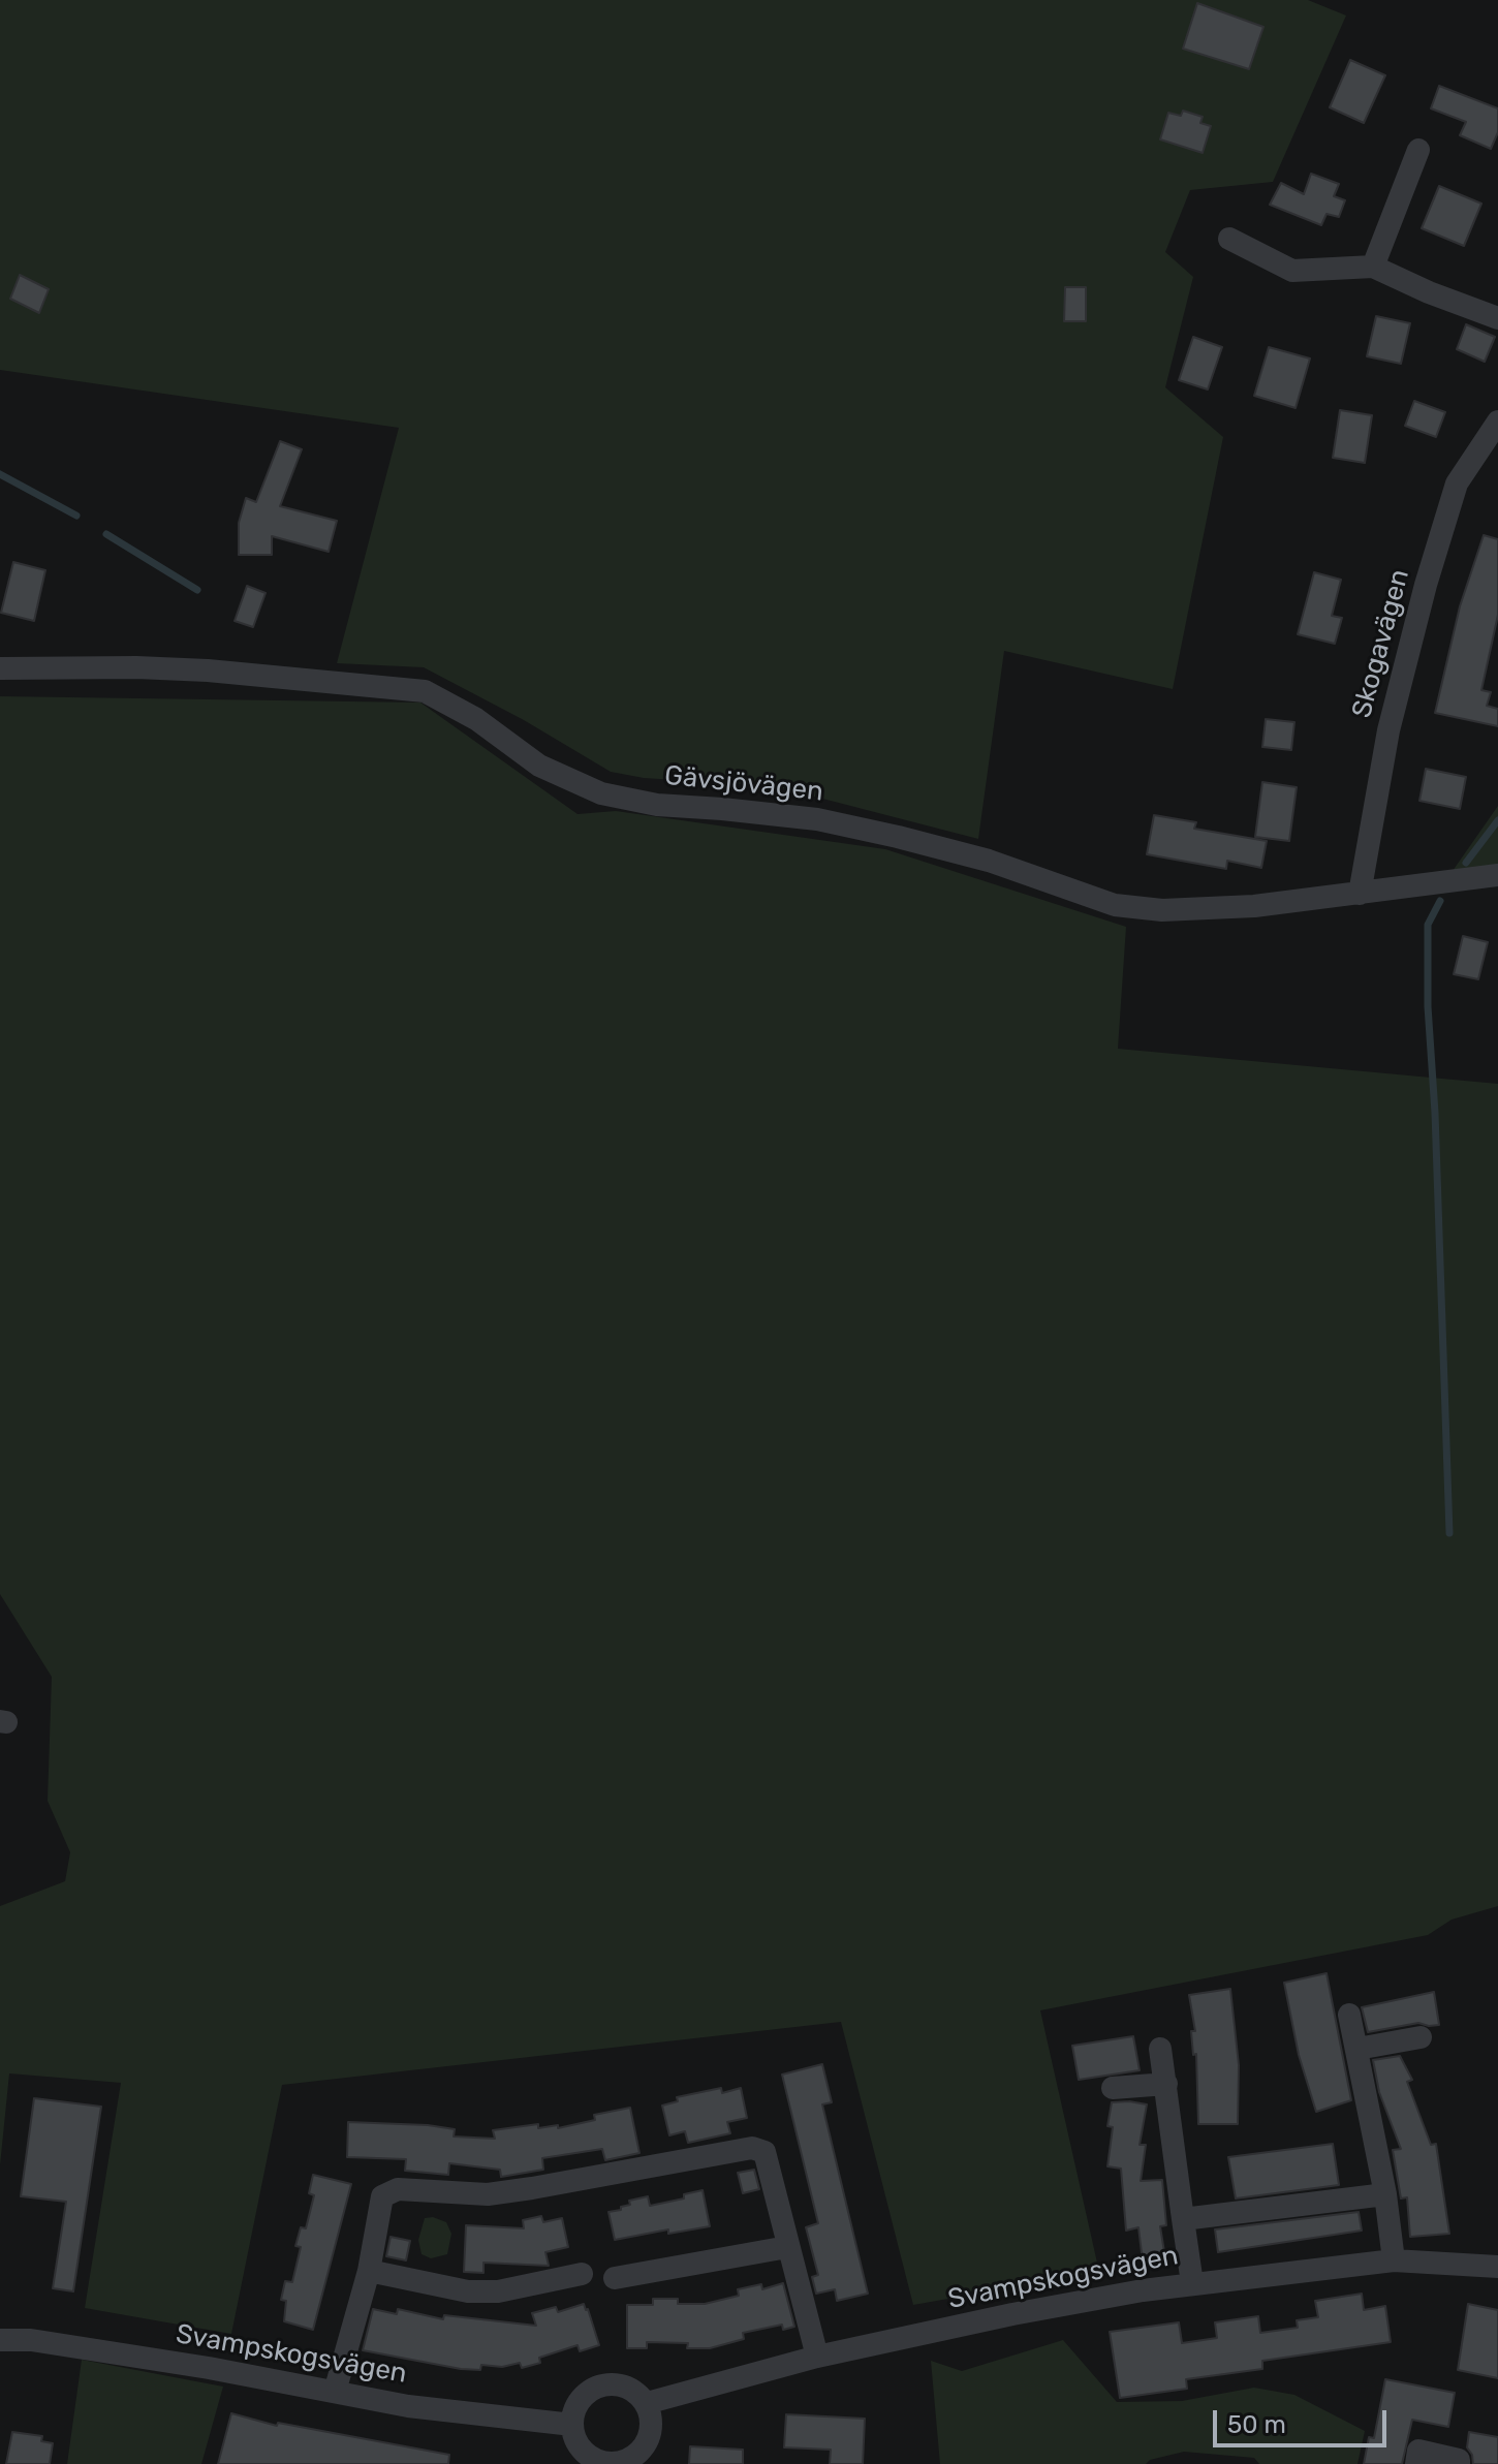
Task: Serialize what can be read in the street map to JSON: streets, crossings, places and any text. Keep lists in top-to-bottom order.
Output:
{
  "streets": {
    "street": ["Skogavägen", "Gävsjövägen", "Svampskogsvägen"]
  },
  "crossings": [
    ["Skogavägen", "Gävsjövägen"]
  ],
  "scale_bar": "50 m"
}
